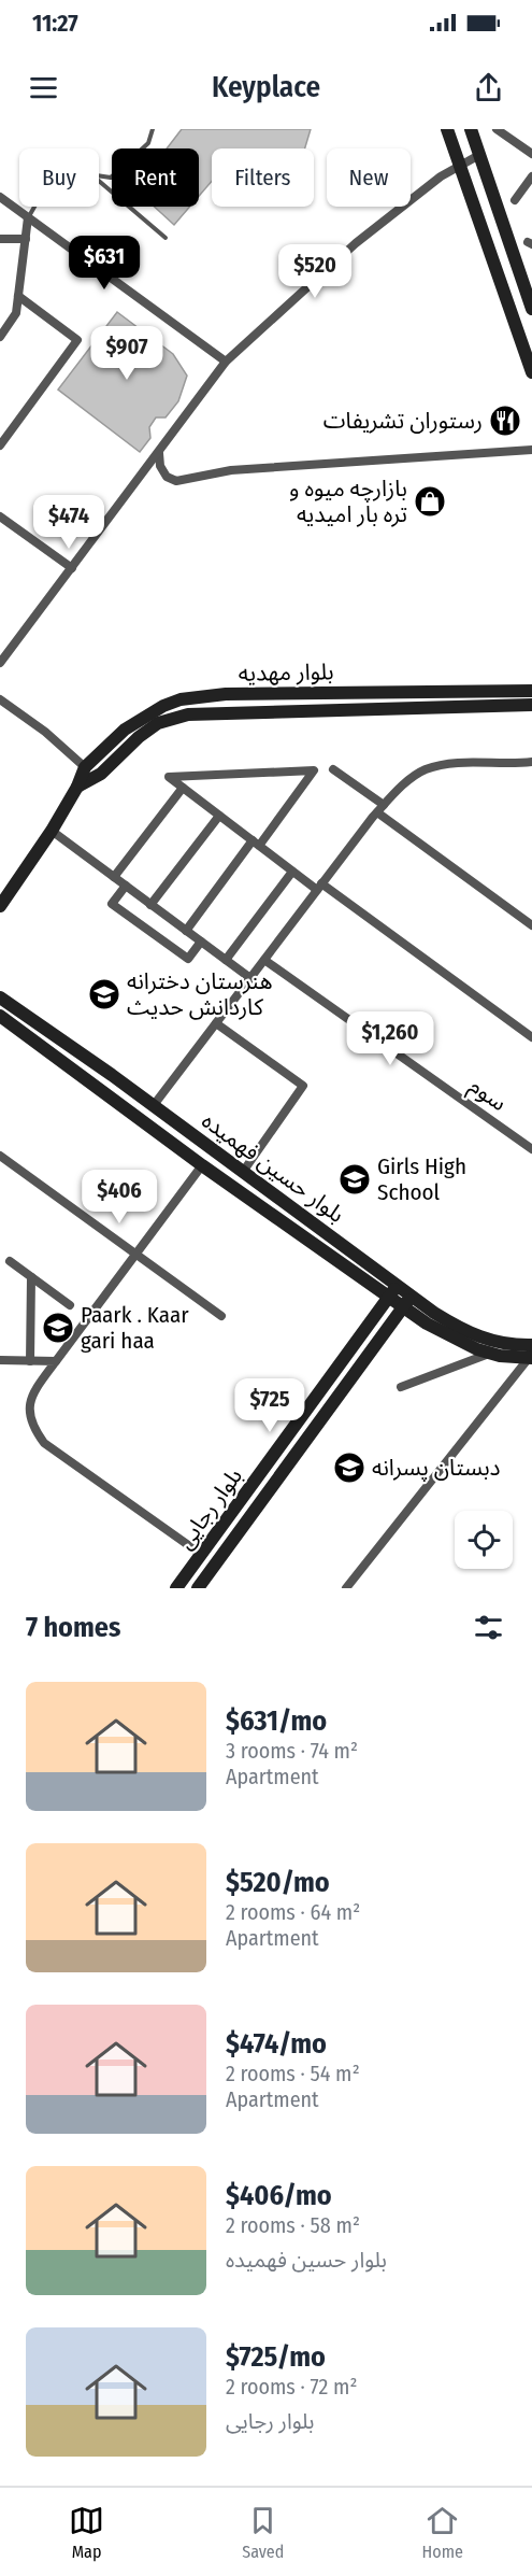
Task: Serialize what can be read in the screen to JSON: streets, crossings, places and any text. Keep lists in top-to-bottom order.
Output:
{
  "streets": {
    "street": [
      "بلوار مهدیه",
      "سوم",
      "بلوار حسین فهمیده",
      "بلوار رجایی"
    ]
  },
  "crossings": [
    ["بلوار حسین فهمیده", "بلوار رجایی"]
  ],
  "places": {
    "restaurant": ["رستوران تشریفات"],
    "shop": ["بازارچه میوه و تره بار امیدیه"],
    "school or university": [
      "هنرستان دخترانه کاردانش حدیث",
      "Girls High School",
      "Paark . Kaar gari haa",
      "دبستان پسرانه"
    ]
  },
  "page": {
    "status": "11:27",
    "header": "Keyplace",
    "chip": [
      "Buy",
      "Rent",
      "Filters",
      "New"
    ],
    "price": [
      "$631",
      "$520",
      "$907",
      "$474",
      "$1,260",
      "$406",
      "$725"
    ],
    "heading": "7 homes",
    "list": [
      {
        "name": "$631/mo",
        "note": "3 rooms · 74 m² · Apartment"
      },
      {
        "name": "$520/mo",
        "note": "2 rooms · 64 m² · Apartment"
      },
      {
        "name": "$474/mo",
        "note": "2 rooms · 54 m² · Apartment"
      },
      {
        "name": "$406/mo",
        "note": "2 rooms · 58 m² · بلوار حسین فهمیده"
      },
      {
        "name": "$725/mo",
        "note": "2 rooms · 72 m² · بلوار رجایی"
      }
    ],
    "tabs": ["Map", "Saved", "Home"]
  }
}
